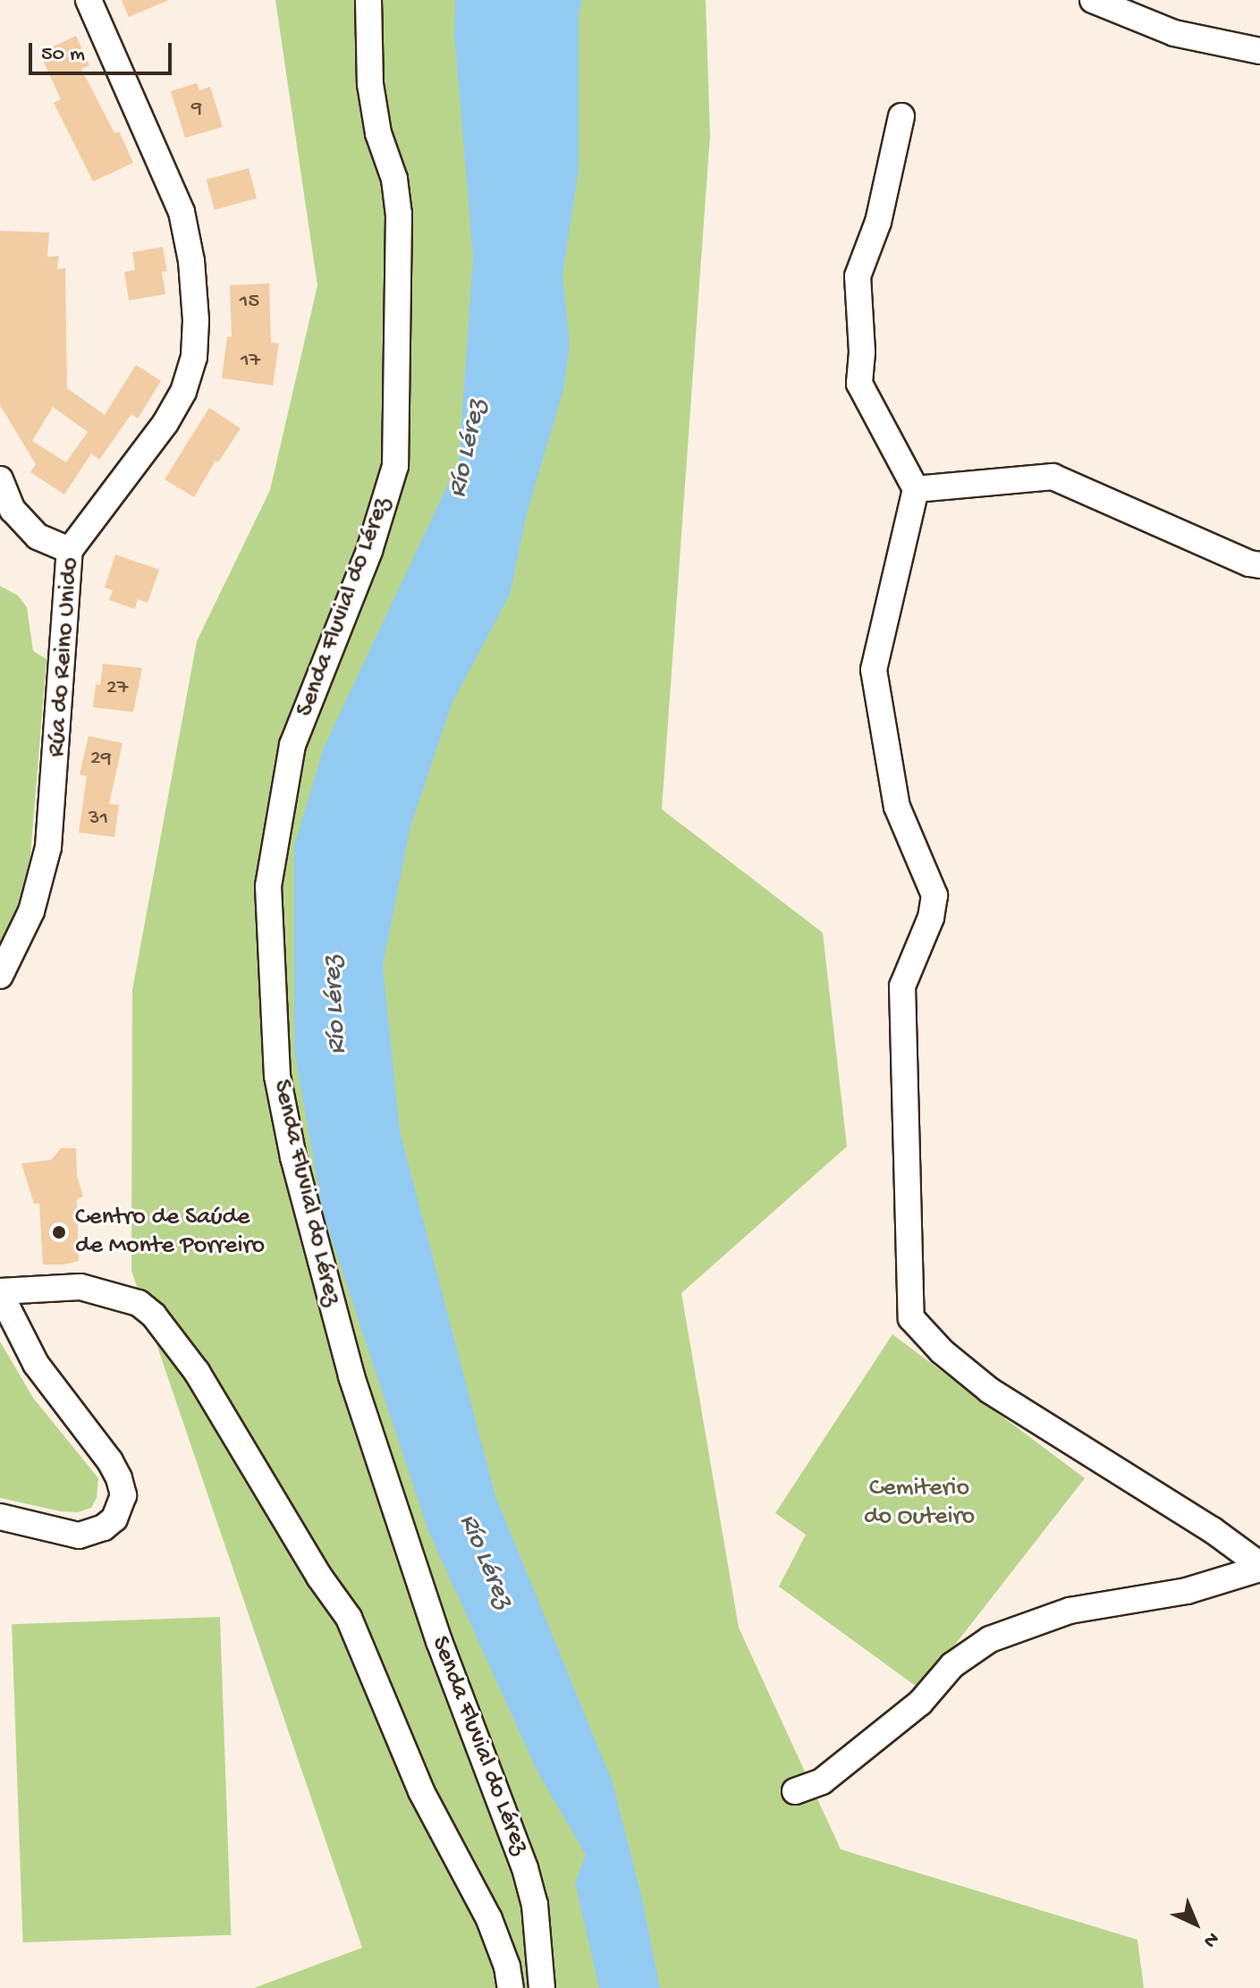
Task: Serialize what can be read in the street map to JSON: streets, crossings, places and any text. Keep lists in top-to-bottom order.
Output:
{
  "streets": {
    "street": ["Senda Fluvial do Lérez", "Rúa do Reino Unido"]
  },
  "water": ["Río Lérez"],
  "parks": ["Cemiterio do Outeiro"],
  "places": ["Centro de Saúde de Monte Porreiro"],
  "house_numbers": [
    "9",
    "15",
    "17",
    "27",
    "29",
    "31"
  ],
  "scale_bar": "50 m",
  "north": "bottom right"
}
